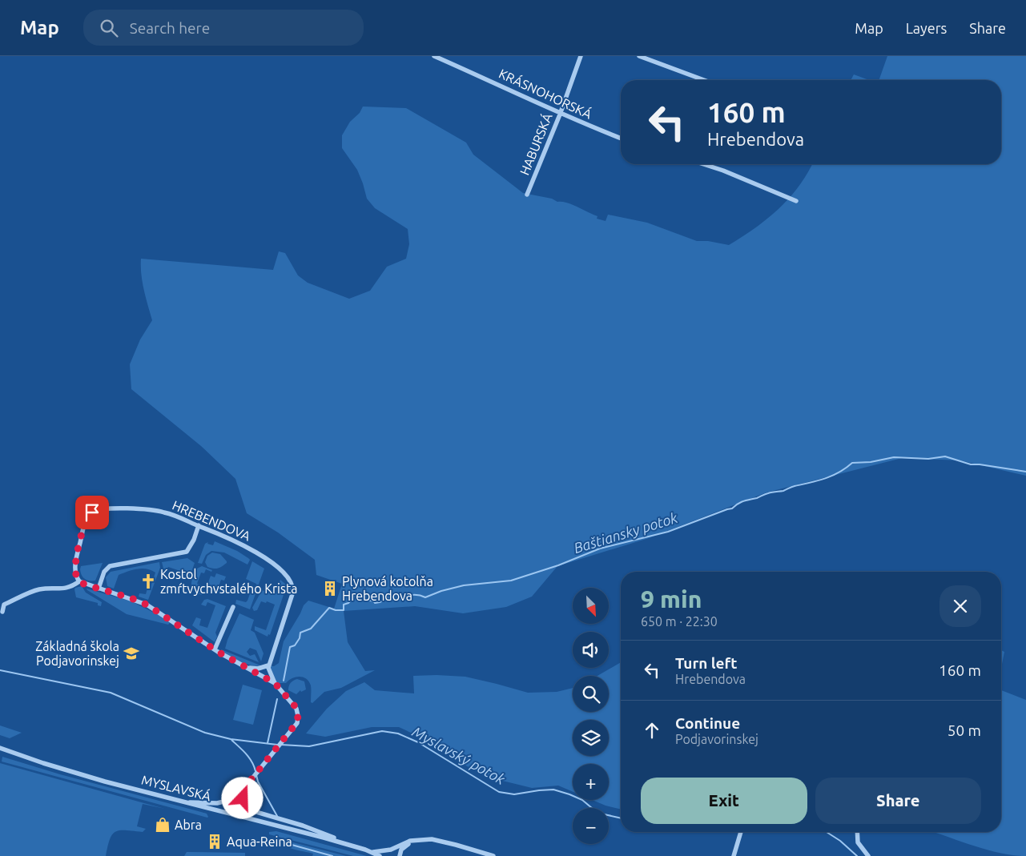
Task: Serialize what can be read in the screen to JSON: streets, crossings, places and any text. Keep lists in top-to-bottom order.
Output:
{
  "streets": {
    "street": [
      "KRÁSNOHORSKÁ",
      "HABURSKÁ",
      "HREBENDOVA",
      "MYSLAVSKÁ"
    ]
  },
  "crossings": [
    ["KRÁSNOHORSKÁ", "HABURSKÁ"]
  ],
  "water": ["Baštiansky potok", "Myslavský potok"],
  "places": {
    "church": ["Kostol zmŕtvychvstalého Krista"],
    "building": ["Plynová kotolňa Hrebendova", "Aqua-Reina"],
    "school or university": ["Základná škola Podjavorinskej"],
    "shop": ["Abra"]
  },
  "north": "bottom right",
  "page": {
    "header": "Map",
    "search": "Search here",
    "nav": ["Map", "Layers", "Share"],
    "turn": ["160 m", "Hrebendova"],
    "heading": ["9 min", "650 m · 22:30"],
    "map_buttons": ["+", "−"],
    "list": [
      {
        "name": "Turn left",
        "note": "Hrebendova",
        "value": "160 m"
      },
      {
        "name": "Continue",
        "note": "Podjavorinskej",
        "value": "50 m"
      }
    ],
    "buttons": ["Exit", "Share"]
  }
}
